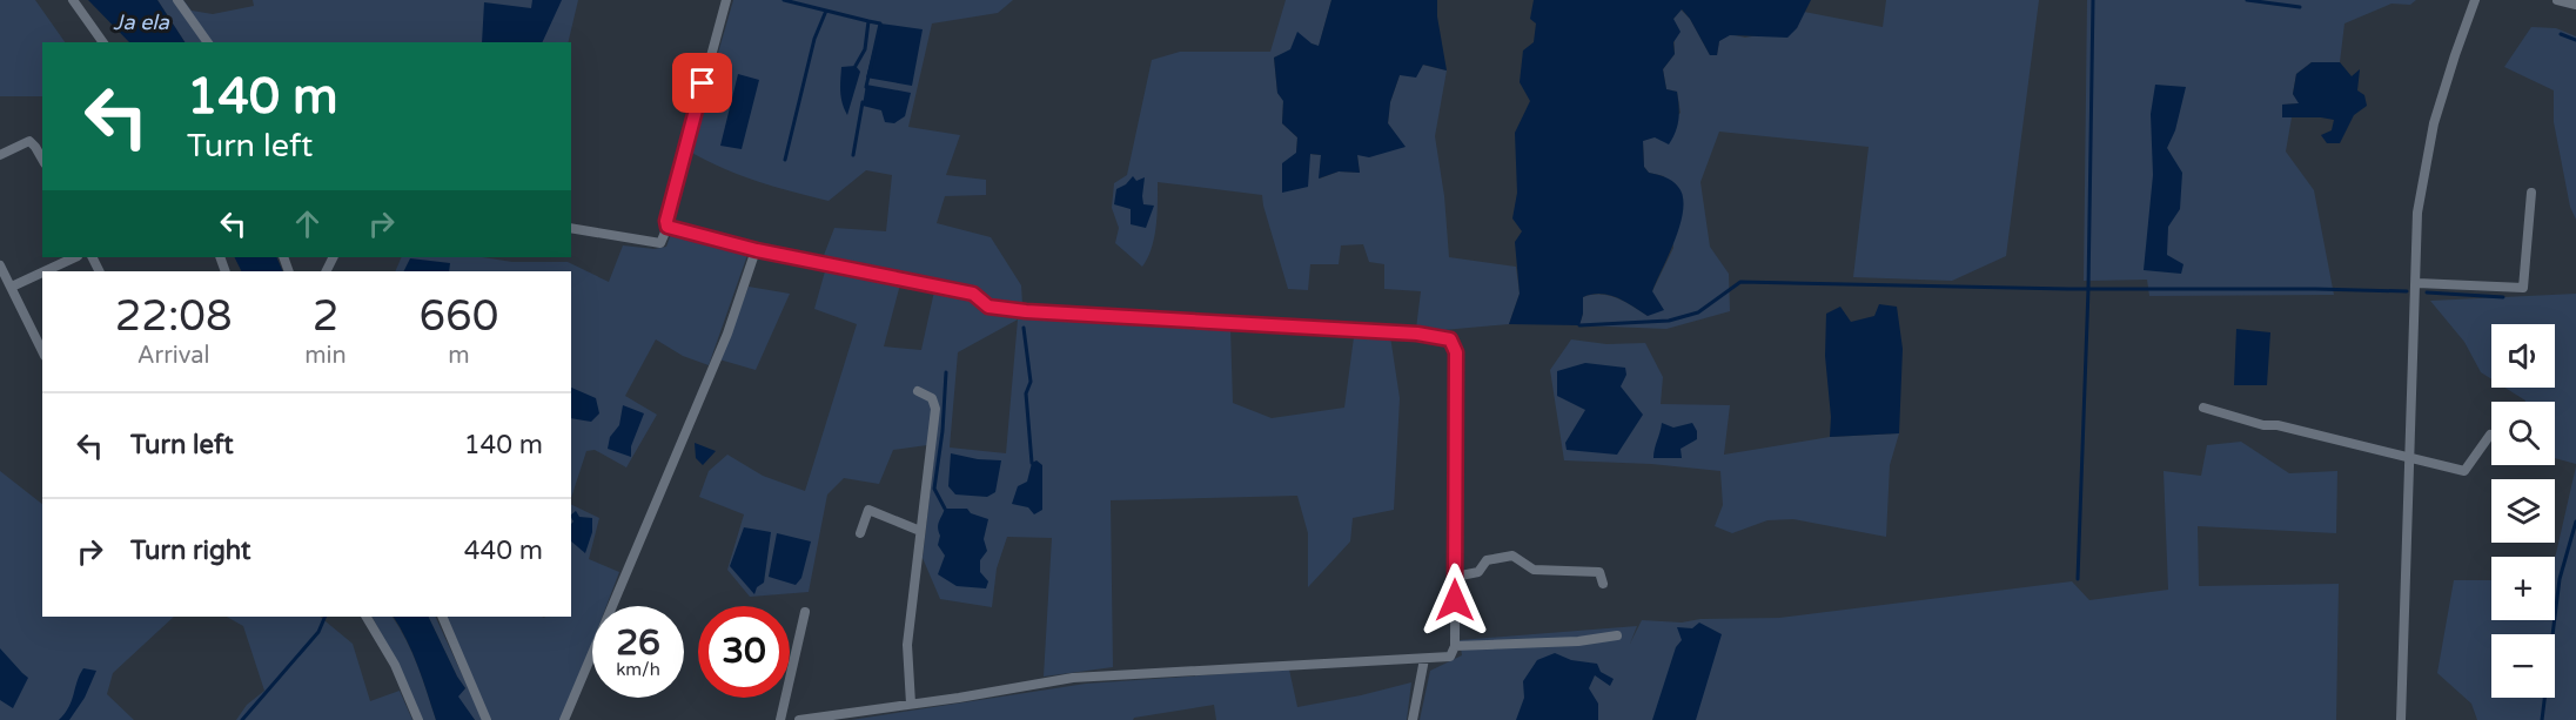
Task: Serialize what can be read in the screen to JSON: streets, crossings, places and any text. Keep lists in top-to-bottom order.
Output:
{
  "water": ["Ja ela"],
  "page": {
    "turn": ["140 m", "Turn left"],
    "eta": [
      "22:08",
      "Arrival",
      "2",
      "min",
      "660",
      "m"
    ],
    "map_buttons": ["+", "−"],
    "list": [
      {
        "name": "Turn left",
        "value": "140 m"
      },
      {
        "name": "Turn right",
        "value": "440 m"
      }
    ],
    "speed": "26 km/h",
    "limit": "30"
  }
}
